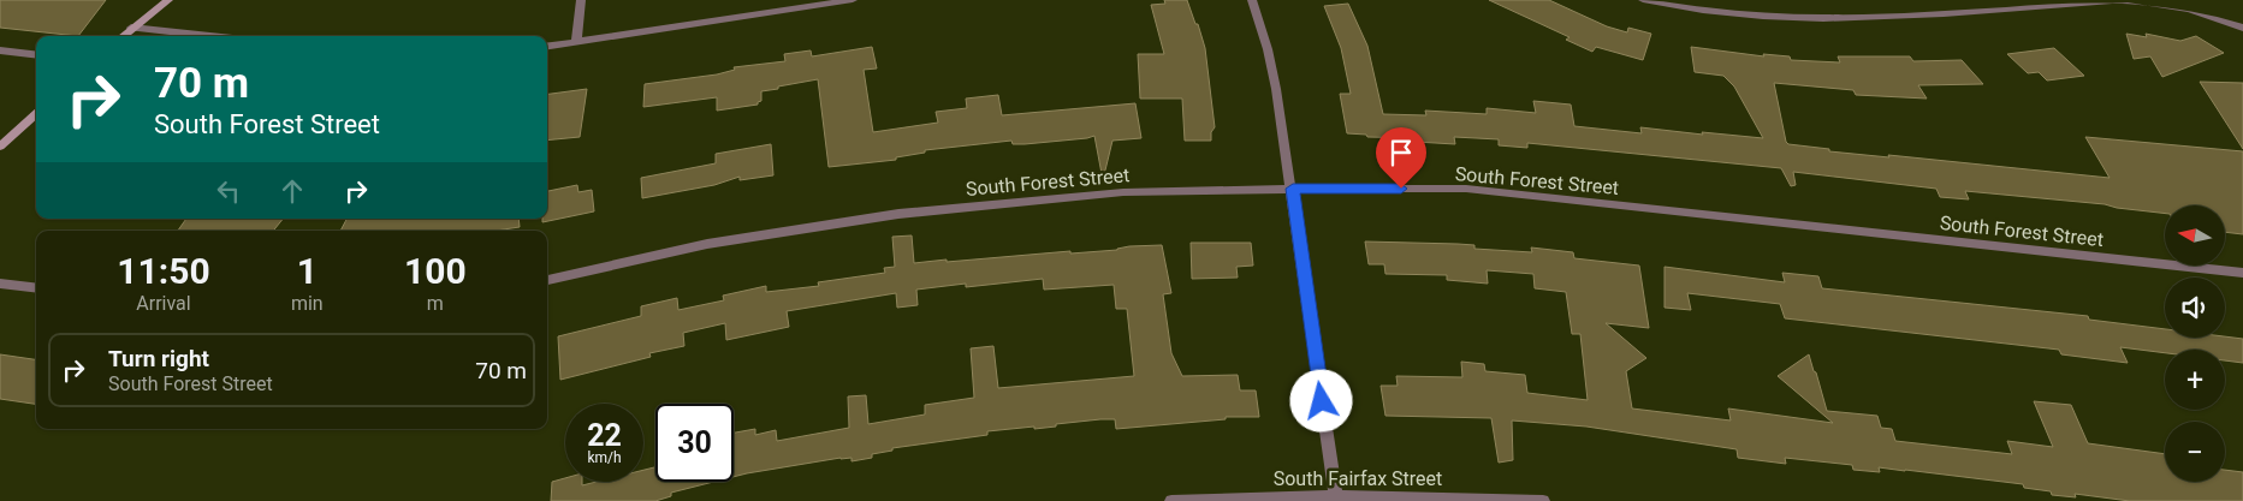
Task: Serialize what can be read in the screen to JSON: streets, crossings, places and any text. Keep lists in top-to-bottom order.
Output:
{
  "streets": {
    "street": ["South Forest Street", "South Fairfax Street"]
  },
  "north": "left",
  "page": {
    "turn": ["70 m", "South Forest Street"],
    "map_buttons": ["+", "−"],
    "eta": [
      "11:50",
      "Arrival",
      "1",
      "min",
      "100",
      "m"
    ],
    "list": [
      {
        "name": "Turn right",
        "note": "South Forest Street",
        "value": "70 m"
      }
    ],
    "speed": "22 km/h",
    "limit": "30"
  }
}
